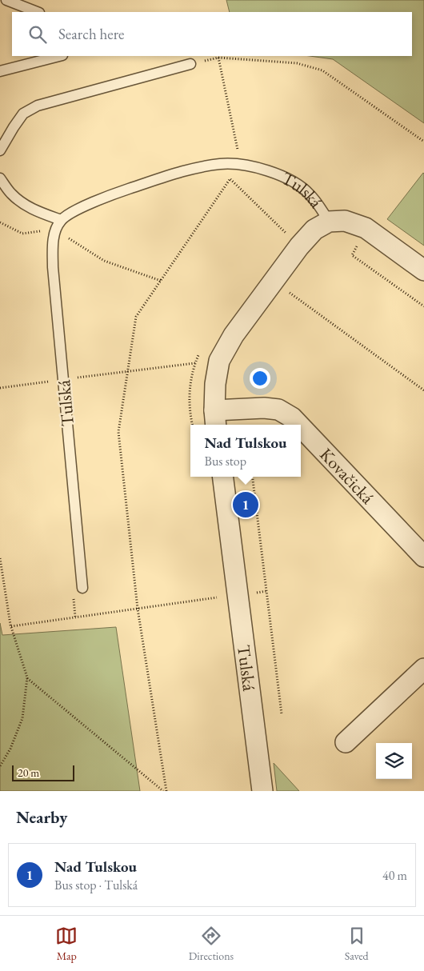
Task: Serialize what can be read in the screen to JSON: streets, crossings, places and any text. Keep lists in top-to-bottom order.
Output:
{
  "streets": {
    "street": ["Tulská", "Kovačická"]
  },
  "crossings": [
    ["Tulská", "Kovačická"]
  ],
  "scale_bar": "20 m",
  "page": {
    "search": "Search here",
    "popup": ["Nad Tulskou", "Bus stop"],
    "pins": "1",
    "scale": "20 m",
    "heading": "Nearby",
    "list": [
      {
        "mark": "1",
        "name": "Nad Tulskou",
        "note": "Bus stop · Tulská",
        "value": "40 m"
      }
    ],
    "nav": ["Map", "Directions", "Saved"]
  }
}
